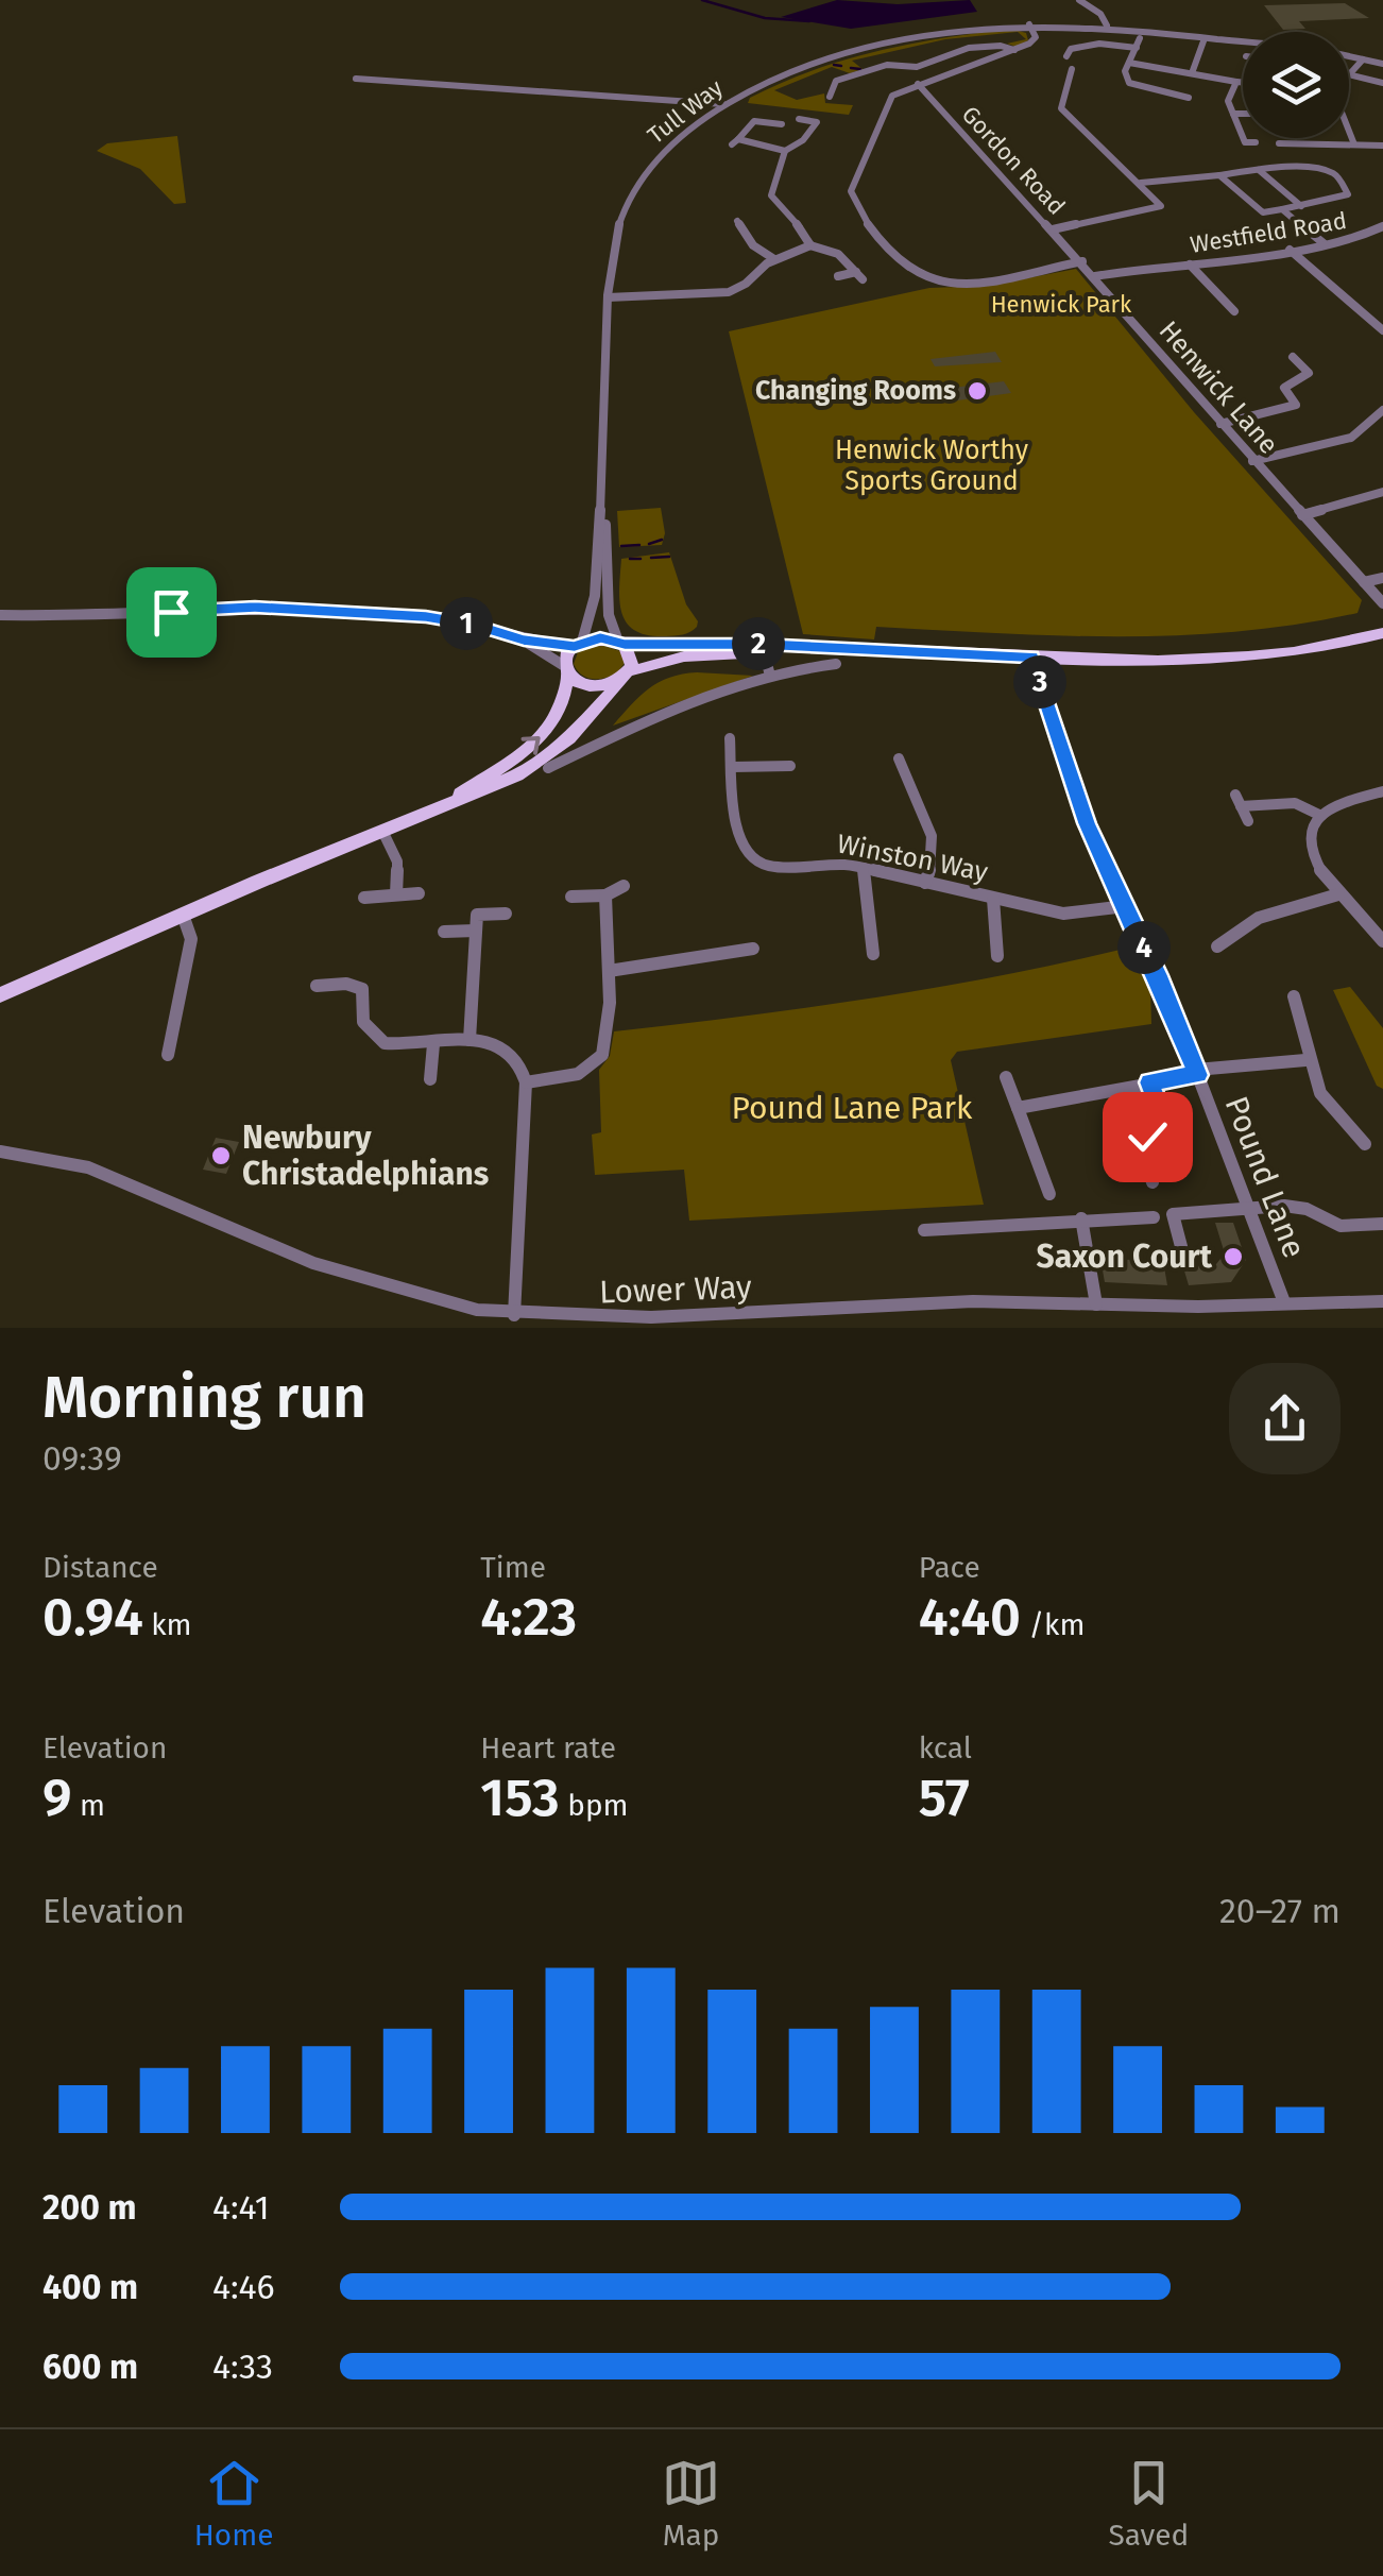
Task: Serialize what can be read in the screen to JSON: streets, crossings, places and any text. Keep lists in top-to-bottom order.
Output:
{
  "streets": {
    "street": [
      "Tull Way",
      "Gordon Road",
      "Westfield Road",
      "Henwick Lane",
      "Winston Way",
      "Pound Lane",
      "Lower Way"
    ]
  },
  "crossings": [
    ["Gordon Road", "Henwick Lane"],
    ["Westfield Road", "Henwick Lane"],
    ["Winston Way", "Pound Lane"],
    ["Pound Lane", "Lower Way"]
  ],
  "parks": ["Henwick Park", "Henwick Worthy Sports Ground", "Pound Lane Park"],
  "places": ["Changing Rooms", "Newbury Christadelphians", "Saxon Court"],
  "page": {
    "pins": [
      "1",
      "2",
      "3",
      "4"
    ],
    "heading": ["Morning run", "09:39"],
    "stats": [
      ["Distance", "0.94 km"],
      ["Time", "4:23"],
      ["Pace", "4:40 /km"],
      ["Elevation", "9 m"],
      ["Heart rate", "153 bpm"],
      ["kcal", "57"]
    ],
    "chart": ["Elevation", "20–27 m"],
    "list": [
      {
        "name": "200 m",
        "note": "4:41"
      },
      {
        "name": "400 m",
        "note": "4:46"
      },
      {
        "name": "600 m",
        "note": "4:33"
      }
    ],
    "tabs": ["Home", "Map", "Saved"]
  }
}
